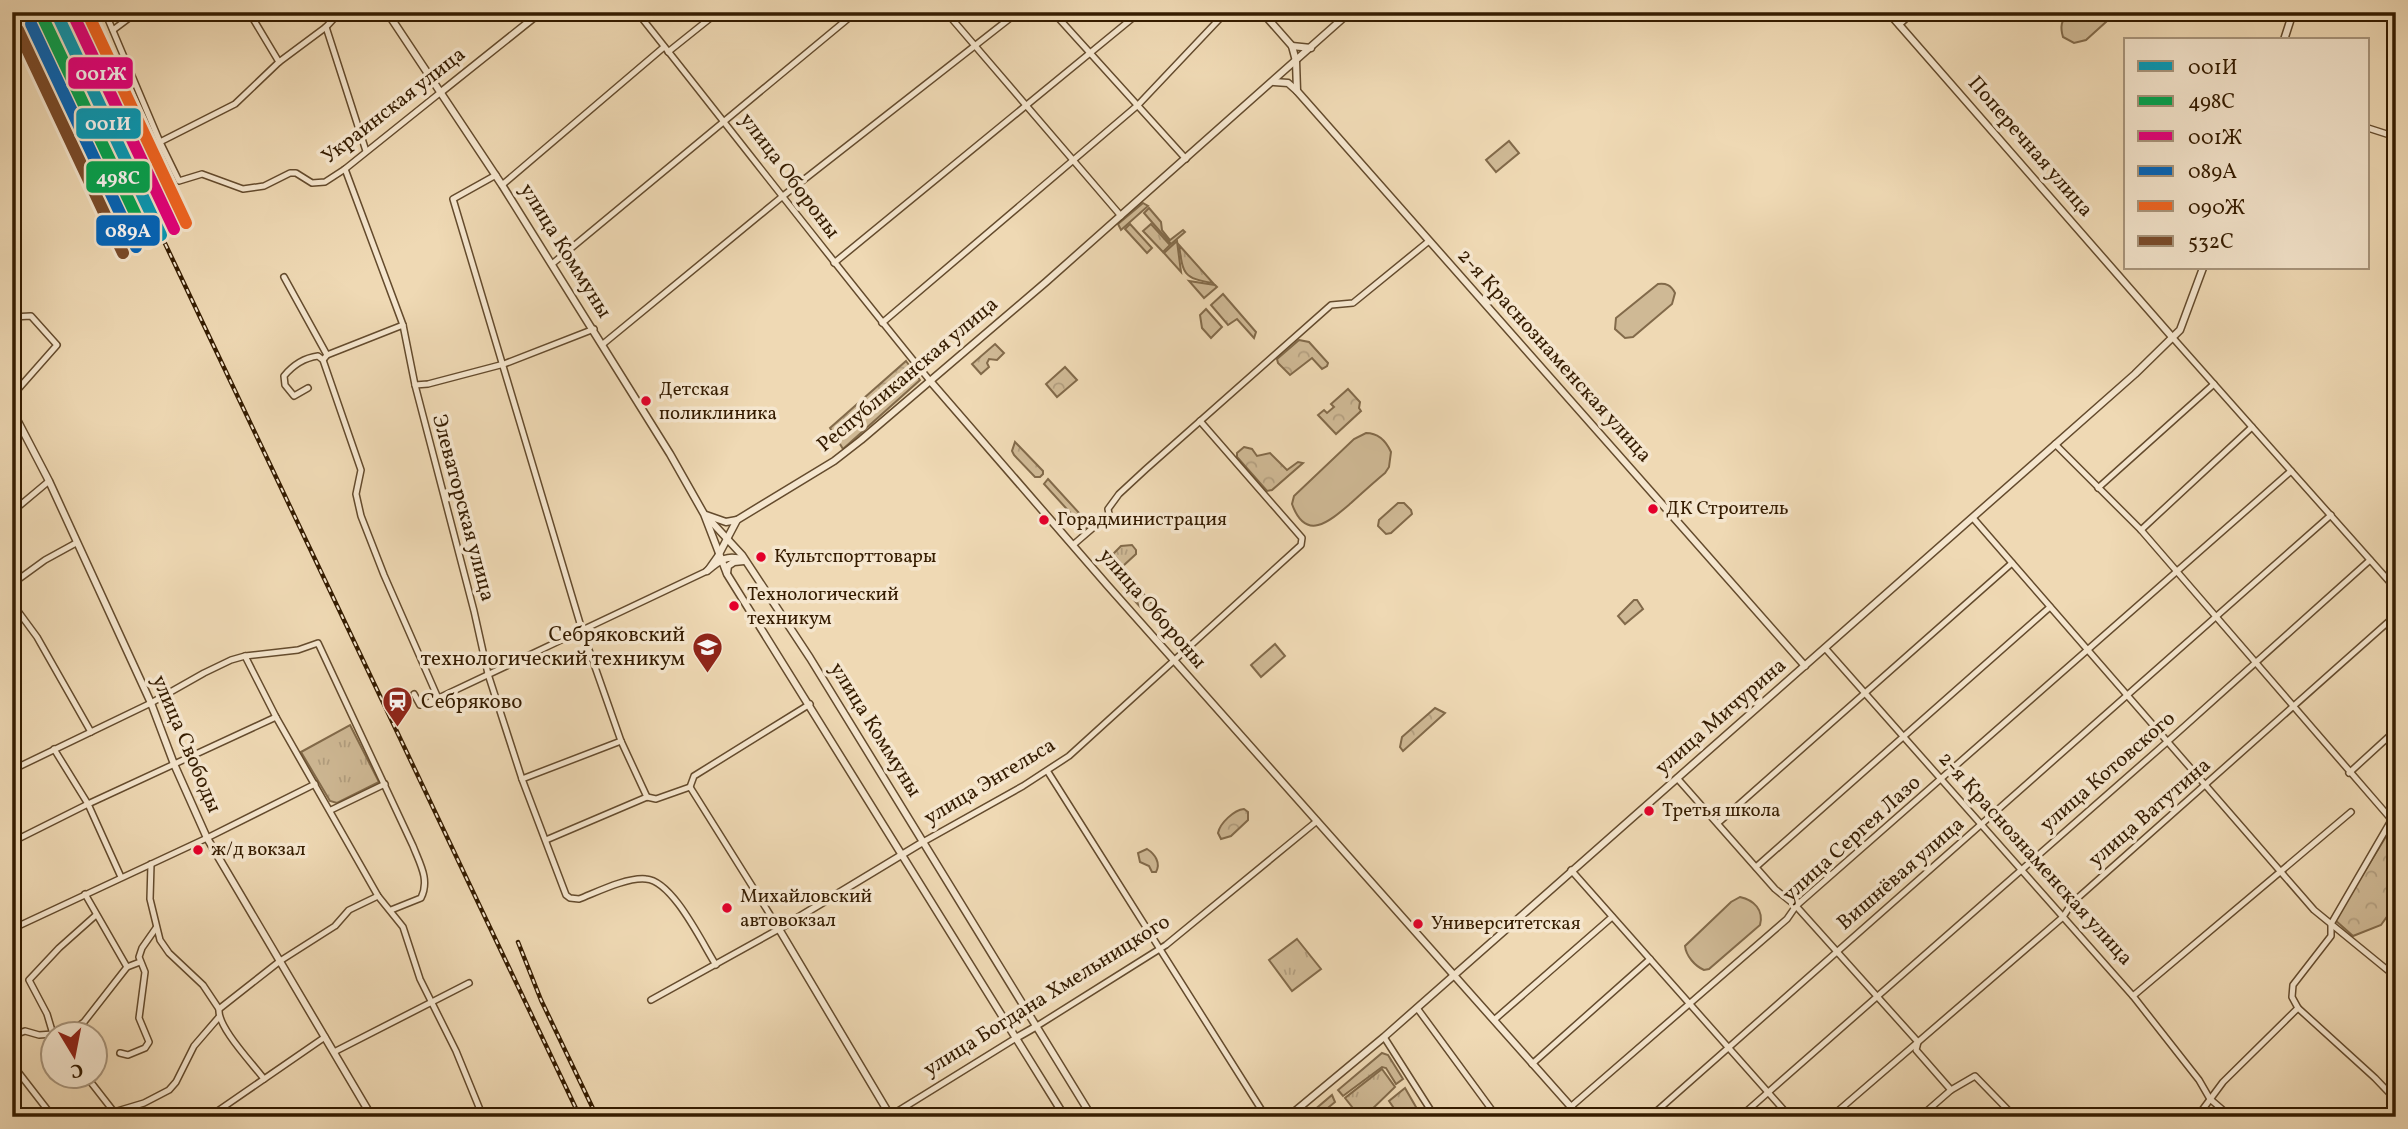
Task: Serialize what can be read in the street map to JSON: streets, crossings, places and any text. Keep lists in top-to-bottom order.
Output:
{
  "streets": {
    "street": [
      "Украинская улица",
      "Поперечная улица",
      "улица Обороны",
      "улица Коммуны",
      "2-я Краснознаменская улица",
      "Республиканская улица",
      "Элеваторская улица",
      "улица Мичурина",
      "улица Свободы",
      "улица Котовского",
      "улица Энгельса",
      "улица Ватутина",
      "улица Сергея Лазо",
      "Вишнёвая улица",
      "улица Богдана Хмельницкого"
    ]
  },
  "crossings": [
    ["Украинская улица", "улица Коммуны"],
    ["Украинская улица", "Элеваторская улица"],
    ["Поперечная улица", "улица Мичурина"],
    ["улица Обороны", "Республиканская улица"],
    ["улица Обороны", "улица Мичурина"],
    ["улица Обороны", "улица Энгельса"],
    ["улица Обороны", "улица Сергея Лазо"],
    ["улица Обороны", "улица Богдана Хмельницкого"],
    ["улица Коммуны", "Республиканская улица"],
    ["улица Коммуны", "улица Энгельса"],
    ["улица Коммуны", "улица Богдана Хмельницкого"],
    ["2-я Краснознаменская улица", "улица Мичурина"],
    ["2-я Краснознаменская улица", "улица Котовского"],
    ["2-я Краснознаменская улица", "улица Ватутина"],
    ["2-я Краснознаменская улица", "улица Сергея Лазо"],
    ["2-я Краснознаменская улица", "Вишнёвая улица"],
    ["Элеваторская улица", "улица Энгельса"]
  ],
  "places": {
    "other": [
      "Детская поликлиника",
      "ДК Строитель",
      "Горадминистрация",
      "Культспорттовары",
      "Технологический техникум",
      "Третья школа",
      "ж/д вокзал",
      "Михайловский автовокзал",
      "Университетская"
    ],
    "school or university": ["Себряковский технологический техникум"],
    "station": ["Себряково"]
  },
  "lines": [
    "transit line 001И",
    "transit line 001Ж",
    "transit line 090Ж",
    "transit line 498С",
    "transit line 089А",
    "transit line 532С"
  ],
  "legend": [
    "001И",
    "498С",
    "001Ж",
    "089А",
    "090Ж",
    "532С"
  ],
  "north": "bottom"
}
